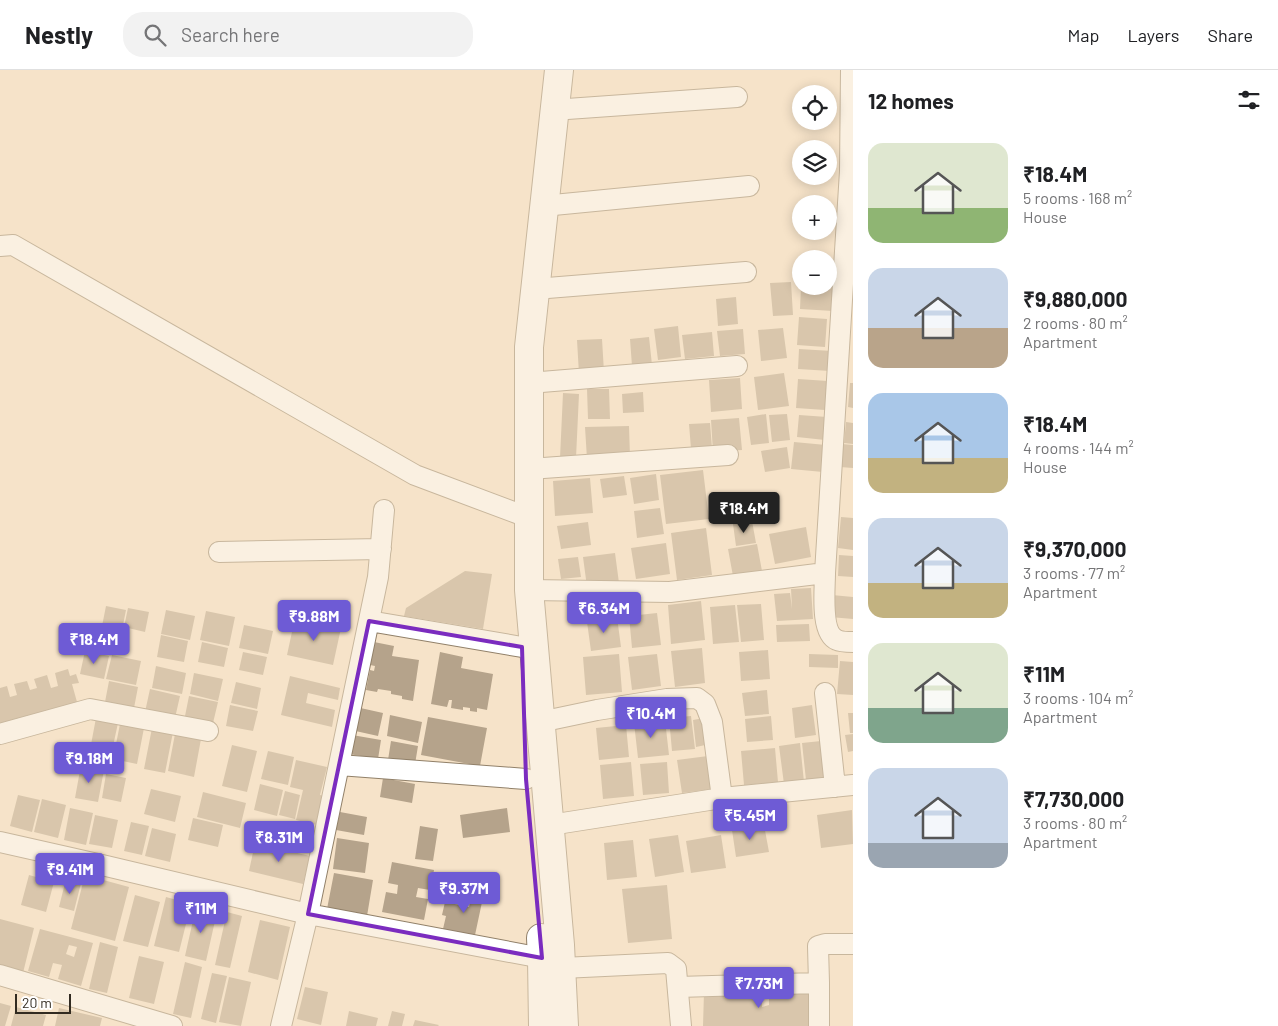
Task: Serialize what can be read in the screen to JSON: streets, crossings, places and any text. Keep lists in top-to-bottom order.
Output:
{
  "scale_bar": "20 m",
  "page": {
    "header": "Nestly",
    "search": "Search here",
    "nav": ["Map", "Layers", "Share"],
    "heading": "12 homes",
    "map_buttons": ["+", "−"],
    "list": [
      {
        "name": "₹18.4M",
        "note": "5 rooms · 168 m² · House"
      },
      {
        "name": "₹9,880,000",
        "note": "2 rooms · 80 m² · Apartment"
      },
      {
        "name": "₹18.4M",
        "note": "4 rooms · 144 m² · House"
      },
      {
        "name": "₹9,370,000",
        "note": "3 rooms · 77 m² · Apartment"
      },
      {
        "name": "₹11M",
        "note": "3 rooms · 104 m² · Apartment"
      },
      {
        "name": "₹7,730,000",
        "note": "3 rooms · 80 m² · Apartment"
      }
    ],
    "price": [
      "₹18.4M",
      "₹6.34M",
      "₹9.88M",
      "₹18.4M",
      "₹10.4M",
      "₹9.18M",
      "₹5.45M",
      "₹8.31M",
      "₹9.41M",
      "₹9.37M",
      "₹11M",
      "₹7.73M"
    ],
    "scale": "20 m"
  }
}
